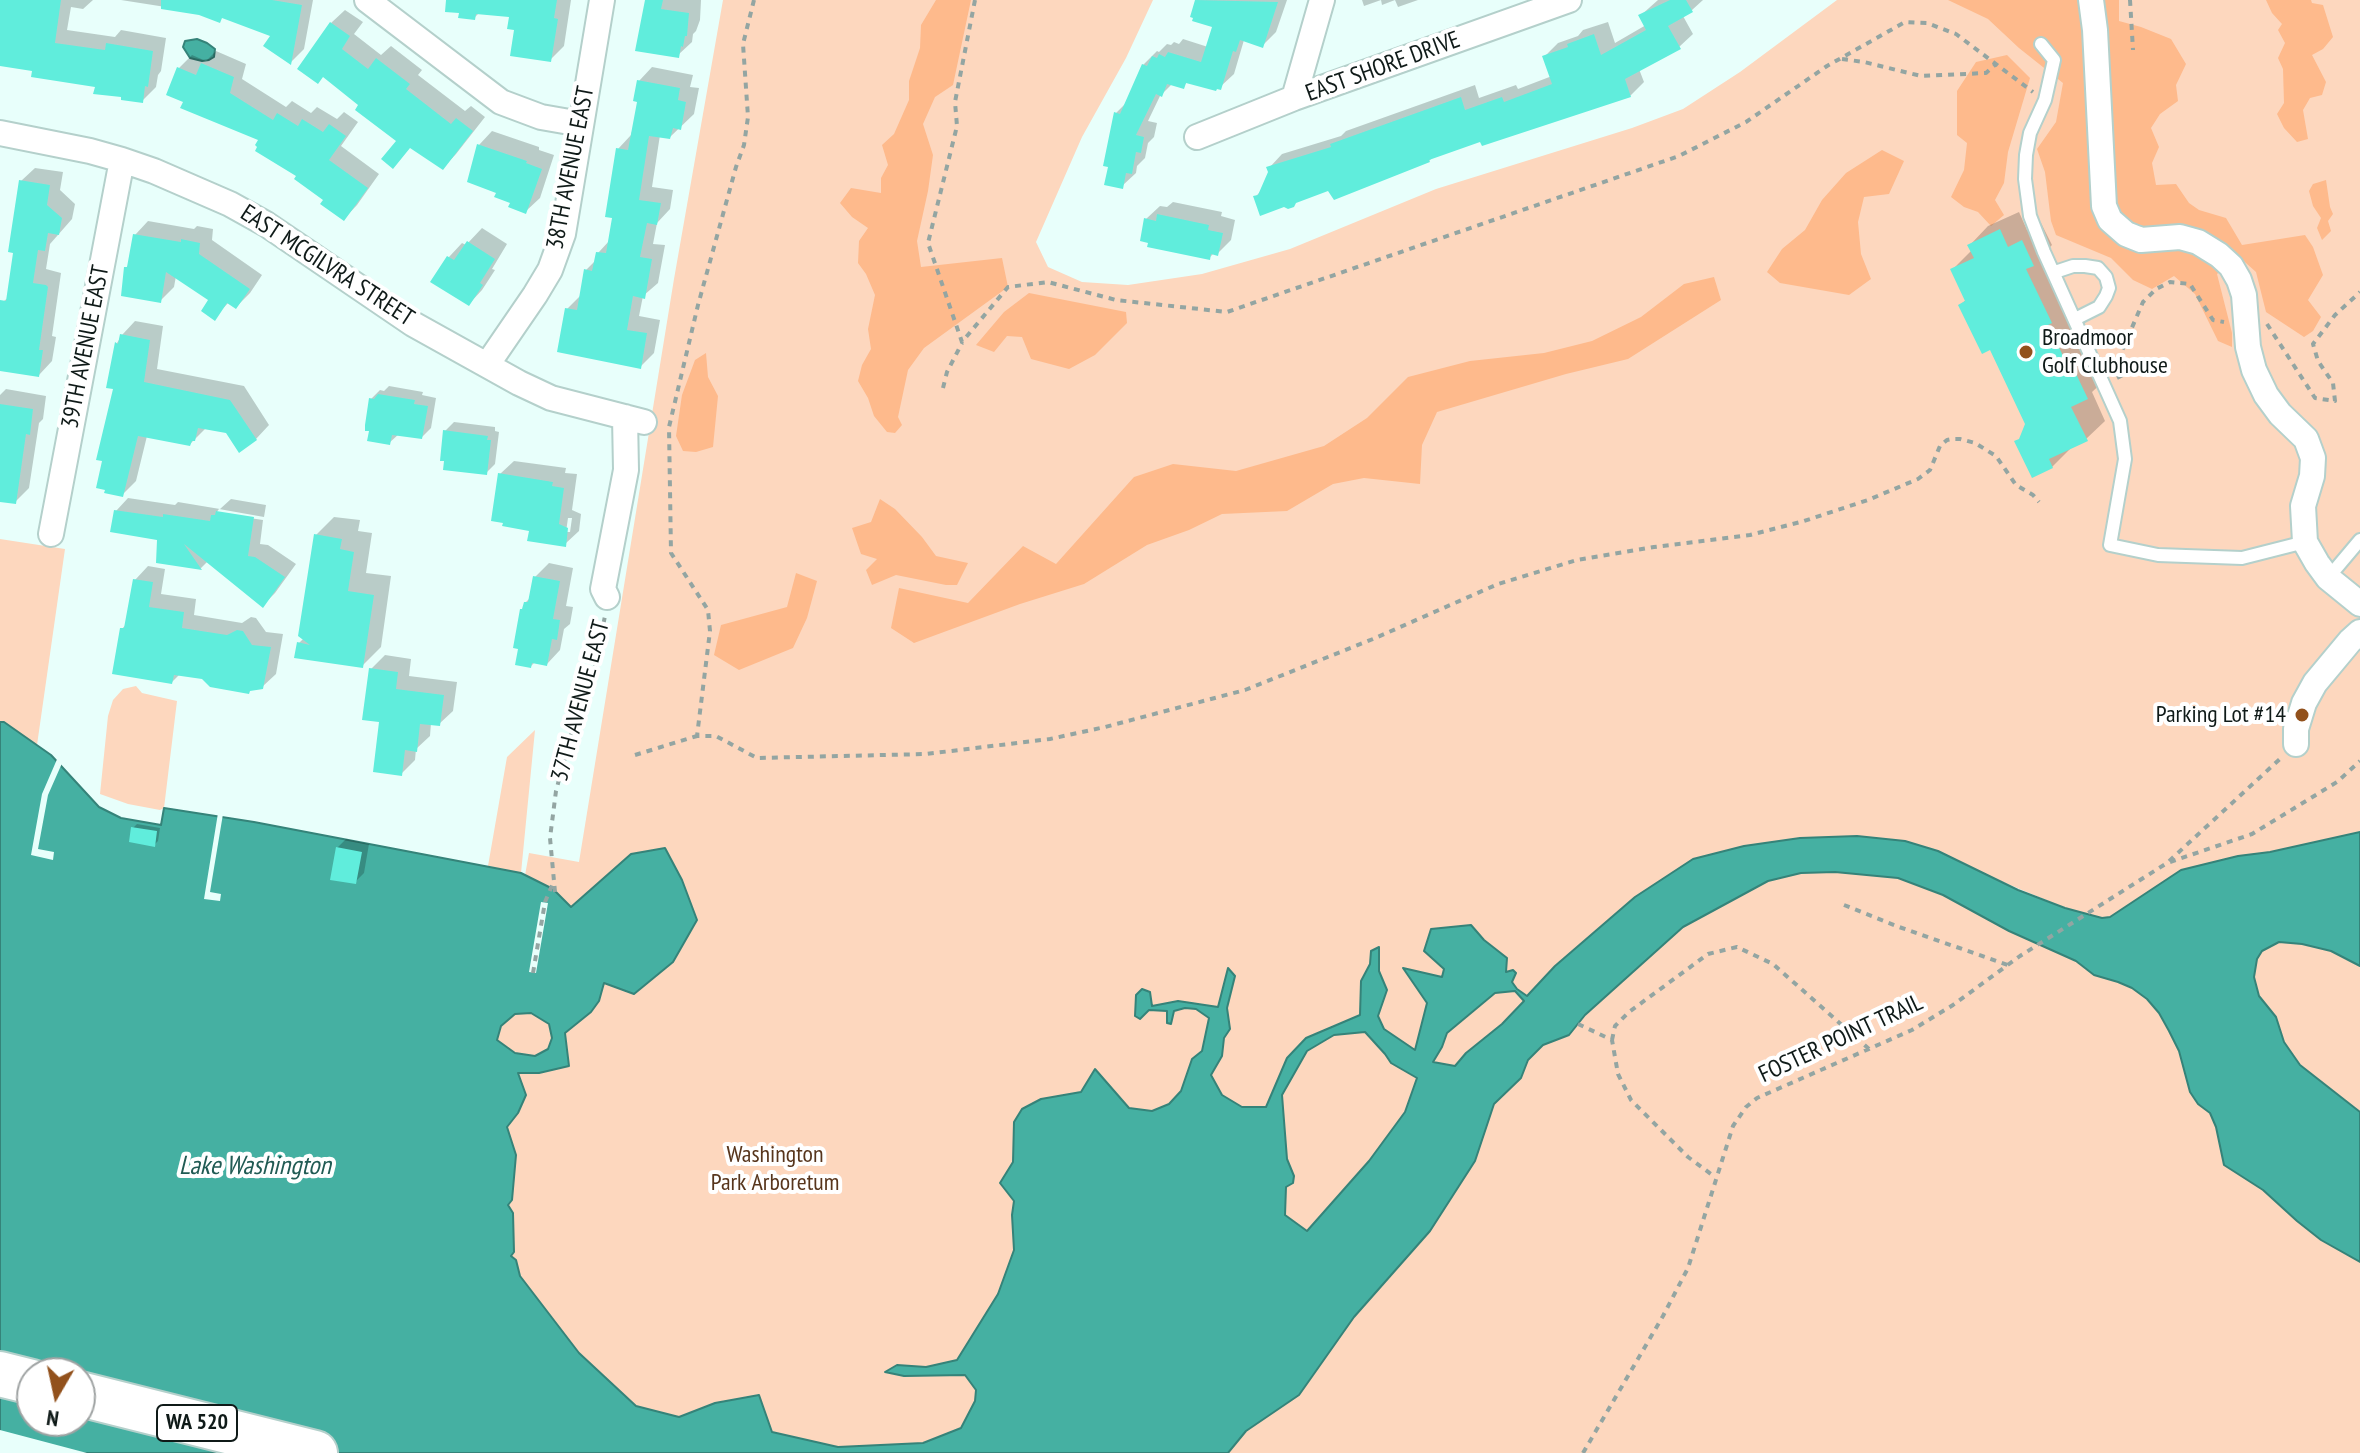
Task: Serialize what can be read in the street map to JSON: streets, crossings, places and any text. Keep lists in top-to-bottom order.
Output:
{
  "streets": {
    "highway": ["WA 520"],
    "street": [
      "EAST SHORE DRIVE",
      "38TH AVENUE EAST",
      "EAST MCGILVRA STREET",
      "39TH AVENUE EAST",
      "37TH AVENUE EAST"
    ],
    "path": ["FOSTER POINT TRAIL"]
  },
  "crossings": [
    ["38TH AVENUE EAST", "EAST MCGILVRA STREET"],
    ["EAST MCGILVRA STREET", "39TH AVENUE EAST"],
    ["EAST MCGILVRA STREET", "37TH AVENUE EAST"]
  ],
  "water": ["Lake Washington"],
  "parks": ["Washington Park Arboretum"],
  "places": ["Broadmoor Golf Clubhouse", "Parking Lot #14"],
  "north": "bottom"
}
